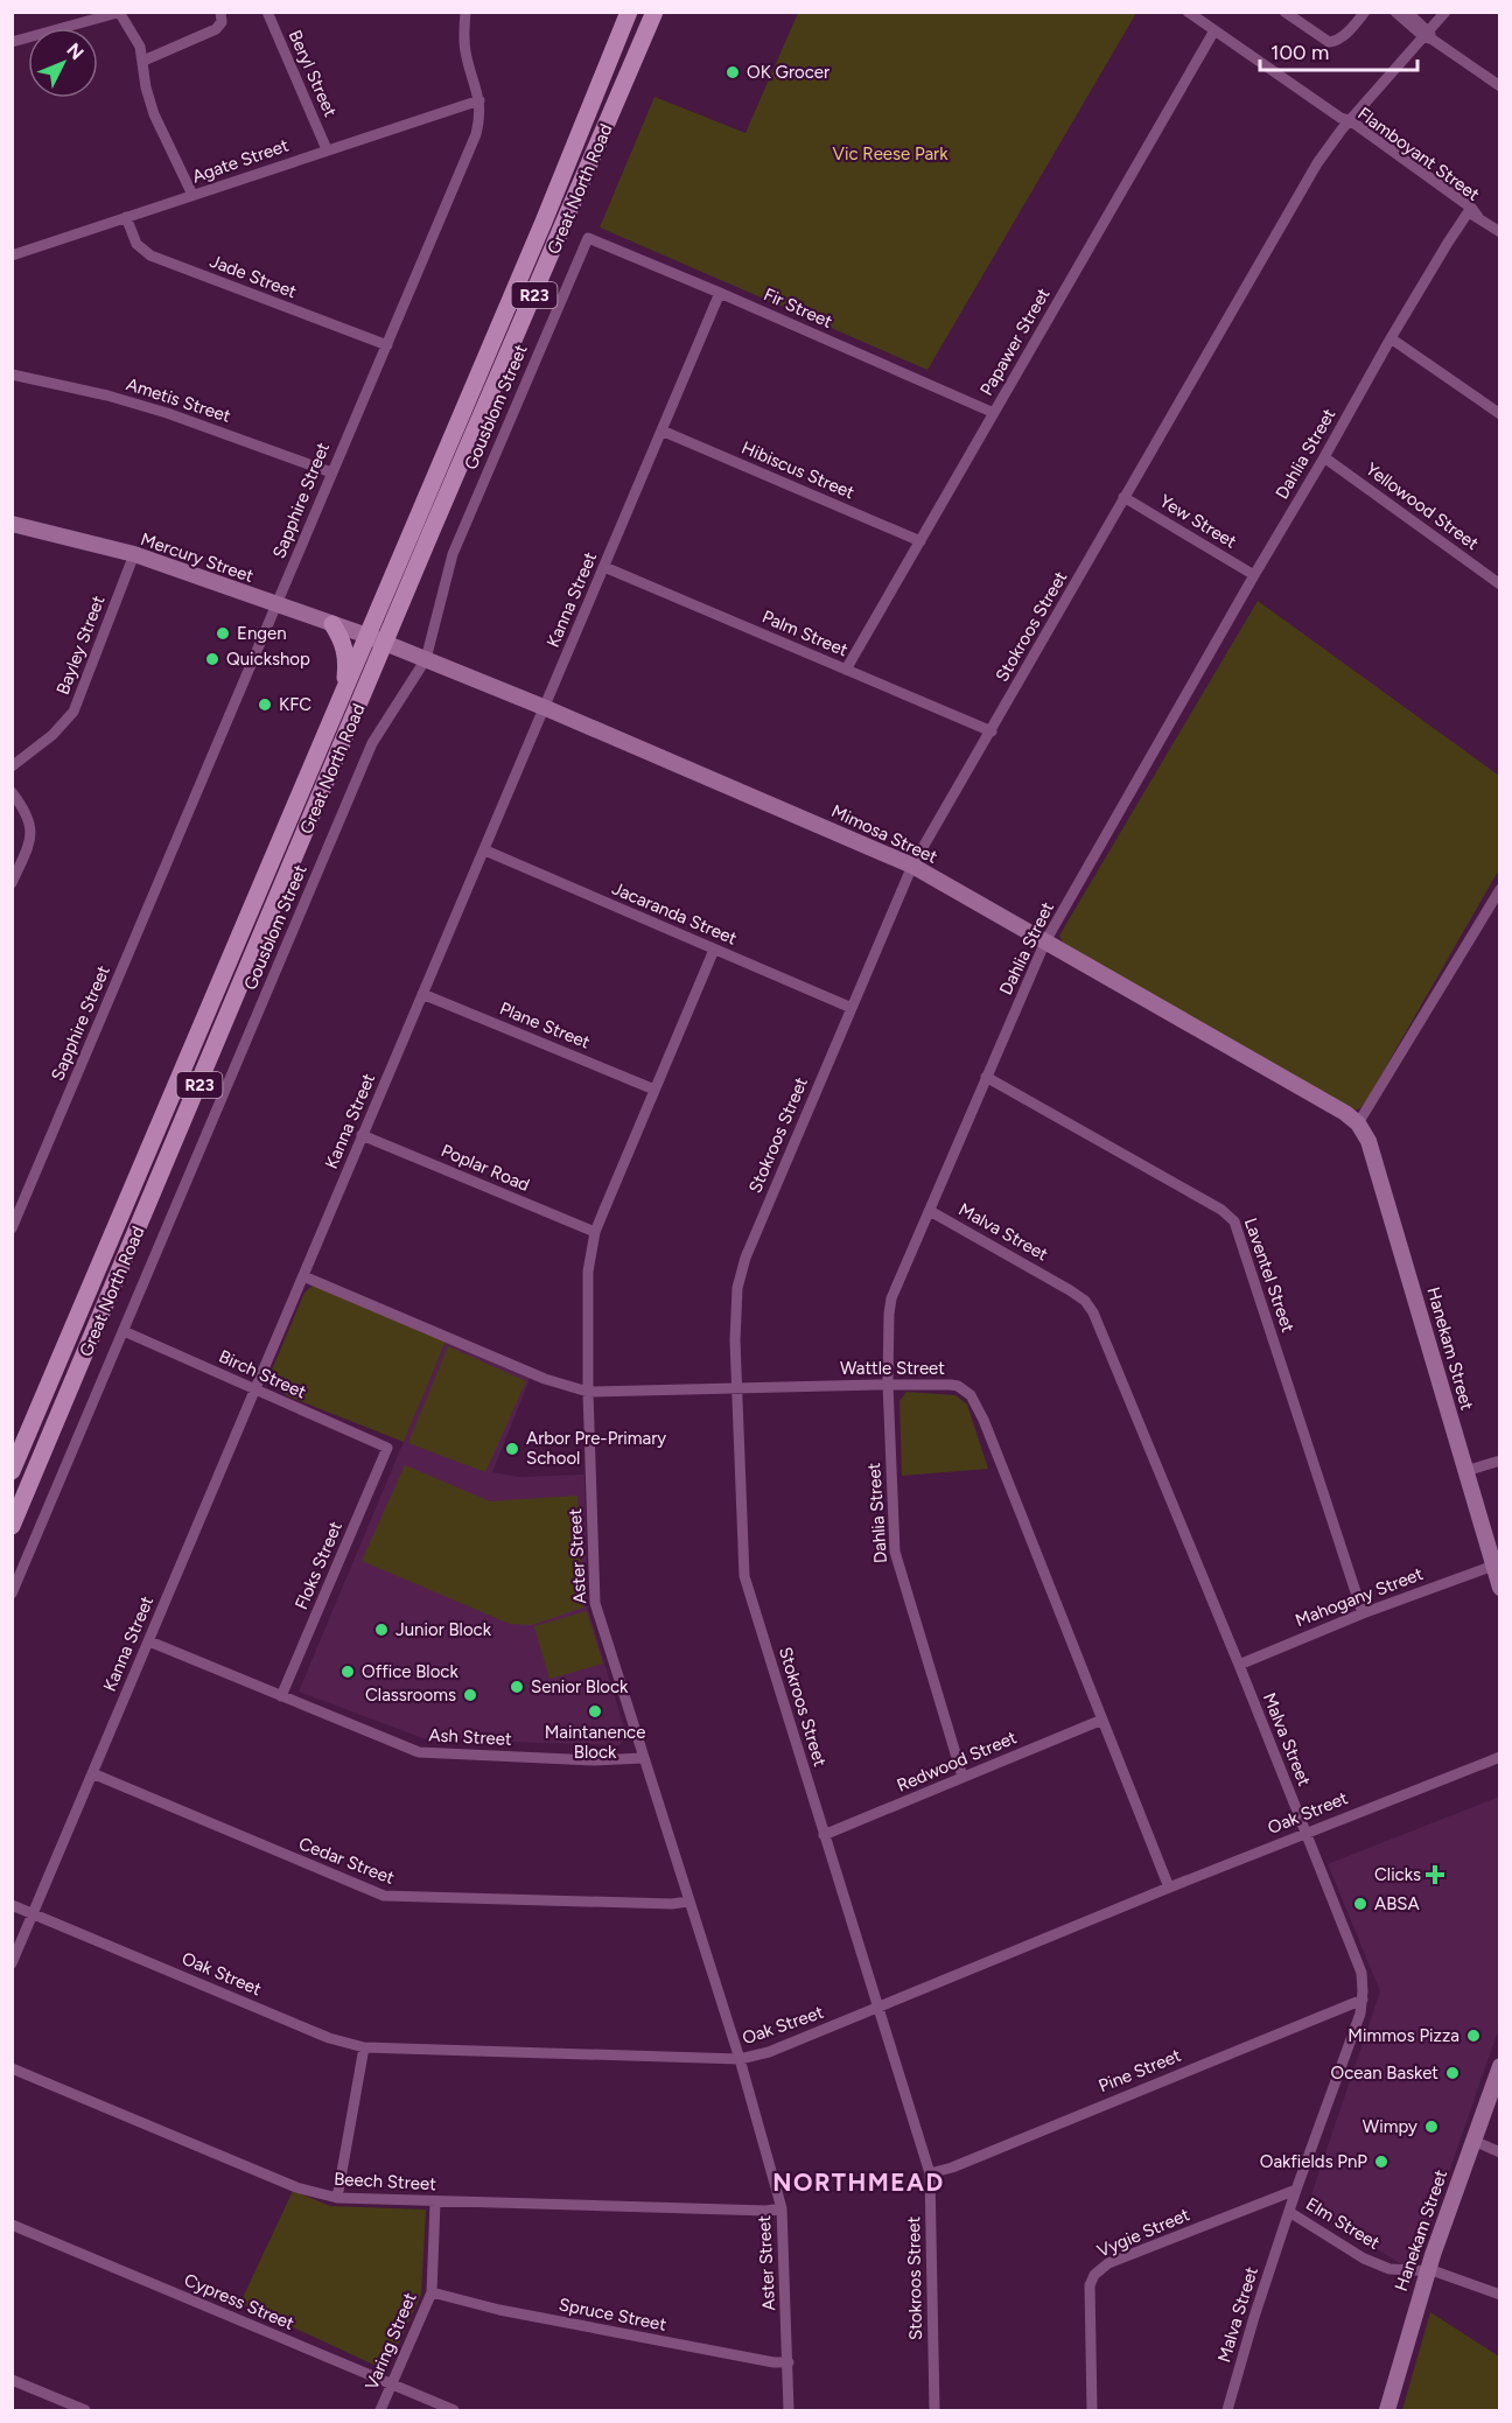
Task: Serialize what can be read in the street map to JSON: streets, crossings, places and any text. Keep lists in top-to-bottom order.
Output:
{
  "streets": {
    "main road": ["Great North Road", "R23"],
    "street": [
      "Beryl Street",
      "Flamboyant Street",
      "Agate Street",
      "Jade Street",
      "Fir Street",
      "Papawer Street",
      "Ametis Street",
      "Gousblom Street",
      "Dahlia Street",
      "Hibiscus Street",
      "Sapphire Street",
      "Yellowood Street",
      "Yew Street",
      "Mercury Street",
      "Kanna Street",
      "Stokroos Street",
      "Palm Street",
      "Bayley Street",
      "Mimosa Street",
      "Jacaranda Street",
      "Plane Street",
      "Poplar Road",
      "Malva Street",
      "Laventel Street",
      "Hanekam Street",
      "Wattle Street",
      "Birch Street",
      "Aster Street",
      "Floks Street",
      "Mahogany Street",
      "Ash Street",
      "Redwood Street",
      "Oak Street",
      "Cedar Street",
      "Pine Street",
      "Beech Street",
      "Elm Street",
      "Vygie Street",
      "Cypress Street",
      "Spruce Street",
      "Varing Street"
    ]
  },
  "crossings": [
    ["Beryl Street", "Agate Street"],
    ["Flamboyant Street", "Papawer Street"],
    ["Flamboyant Street", "Dahlia Street"],
    ["Flamboyant Street", "Stokroos Street"],
    ["Agate Street", "Jade Street"],
    ["Agate Street", "Sapphire Street"],
    ["Great North Road", "Mercury Street"],
    ["Great North Road", "Mimosa Street"],
    ["Jade Street", "Sapphire Street"],
    ["Fir Street", "Papawer Street"],
    ["Fir Street", "Gousblom Street"],
    ["Fir Street", "Kanna Street"],
    ["Papawer Street", "Hibiscus Street"],
    ["Papawer Street", "Palm Street"],
    ["Ametis Street", "Sapphire Street"],
    ["Gousblom Street", "Mimosa Street"],
    ["Gousblom Street", "Birch Street"],
    ["Dahlia Street", "Yellowood Street"],
    ["Dahlia Street", "Yew Street"],
    ["Dahlia Street", "Mimosa Street"],
    ["Dahlia Street", "Malva Street"],
    ["Dahlia Street", "Laventel Street"],
    ["Dahlia Street", "Wattle Street"],
    ["Dahlia Street", "Redwood Street"],
    ["Hibiscus Street", "Kanna Street"],
    ["Sapphire Street", "Mercury Street"],
    ["Yew Street", "Stokroos Street"],
    ["Mercury Street", "Bayley Street"],
    ["Mercury Street", "Mimosa Street"],
    ["Kanna Street", "Palm Street"],
    ["Kanna Street", "Mimosa Street"],
    ["Kanna Street", "Jacaranda Street"],
    ["Kanna Street", "Plane Street"],
    ["Kanna Street", "Poplar Road"],
    ["Kanna Street", "Wattle Street"],
    ["Kanna Street", "Birch Street"],
    ["Kanna Street", "Ash Street"],
    ["Kanna Street", "Oak Street"],
    ["Kanna Street", "Cedar Street"],
    ["Stokroos Street", "Palm Street"],
    ["Stokroos Street", "Mimosa Street"],
    ["Stokroos Street", "Jacaranda Street"],
    ["Stokroos Street", "Wattle Street"],
    ["Stokroos Street", "Redwood Street"],
    ["Stokroos Street", "Oak Street"],
    ["Stokroos Street", "Pine Street"],
    ["Mimosa Street", "Hanekam Street"],
    ["Jacaranda Street", "Aster Street"],
    ["Plane Street", "Aster Street"],
    ["Poplar Road", "Aster Street"],
    ["Malva Street", "Mahogany Street"],
    ["Malva Street", "Oak Street"],
    ["Malva Street", "Pine Street"],
    ["Malva Street", "Elm Street"],
    ["Malva Street", "Vygie Street"],
    ["Laventel Street", "Mahogany Street"],
    ["Hanekam Street", "Mahogany Street"],
    ["Hanekam Street", "Elm Street"],
    ["Wattle Street", "Aster Street"],
    ["Wattle Street", "Redwood Street"],
    ["Wattle Street", "Oak Street"],
    ["Birch Street", "Floks Street"],
    ["Aster Street", "Ash Street"],
    ["Aster Street", "Oak Street"],
    ["Aster Street", "Cedar Street"],
    ["Aster Street", "Beech Street"],
    ["Aster Street", "Spruce Street"],
    ["Floks Street", "Ash Street"],
    ["Beech Street", "Varing Street"],
    ["Cypress Street", "Varing Street"],
    ["Spruce Street", "Varing Street"]
  ],
  "districts": ["NORTHMEAD"],
  "parks": ["Vic Reese Park"],
  "places": {
    "other": [
      "OK Grocer",
      "Engen",
      "Quickshop",
      "KFC",
      "Arbor Pre-Primary School",
      "Junior Block",
      "Office Block",
      "Senior Block",
      "Classrooms",
      "Maintanence Block",
      "ABSA",
      "Mimmos Pizza",
      "Ocean Basket",
      "Wimpy",
      "Oakfields PnP"
    ],
    "health": ["Clicks"]
  },
  "scale_bar": "100 m",
  "north": "top right"
}
